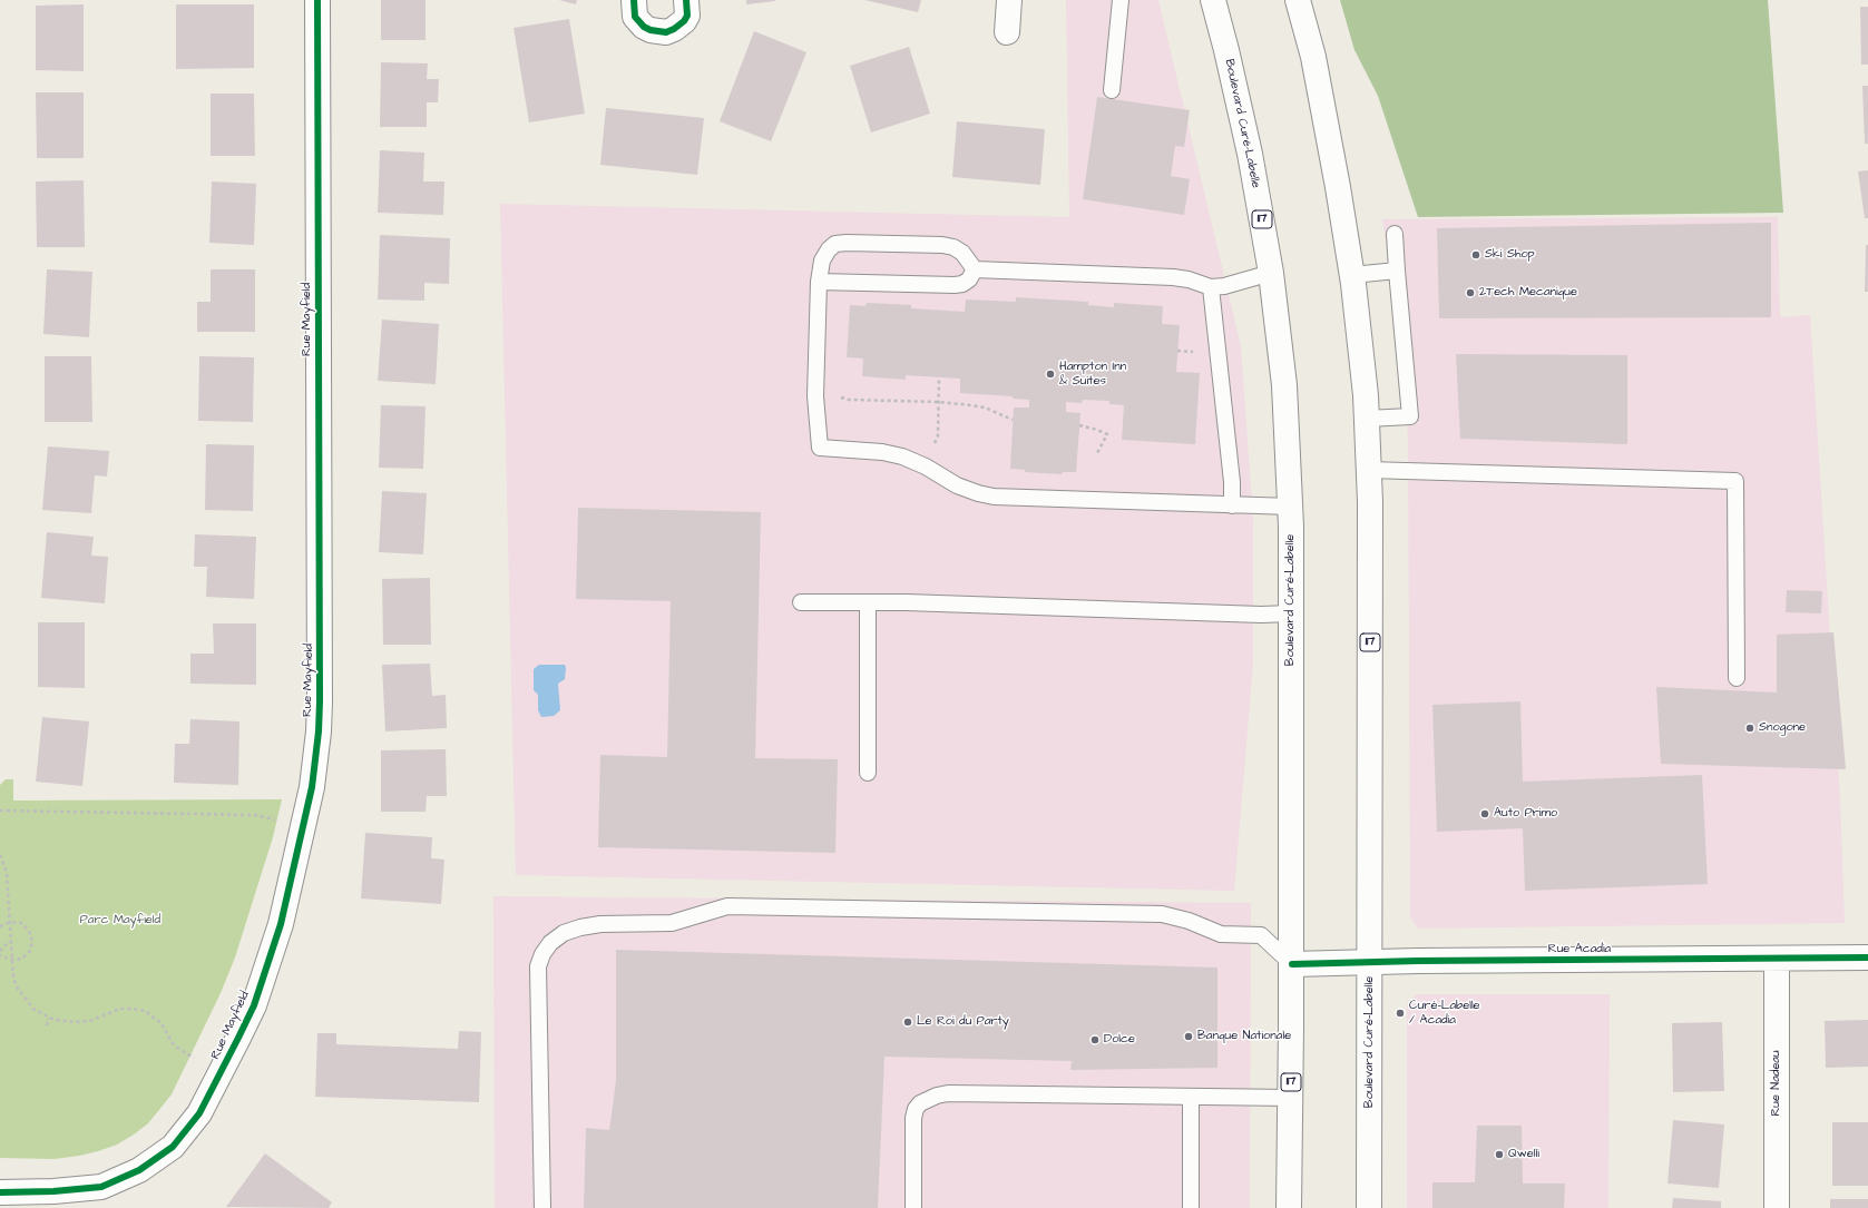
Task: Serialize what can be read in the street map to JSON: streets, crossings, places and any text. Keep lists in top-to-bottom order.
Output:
{
  "streets": {
    "main road": [
      "Boulevard Curé-Labelle",
      "117",
      "Rue Mayfield",
      "Rue Acadia",
      "Rue Nadeau"
    ]
  },
  "crossings": [
    ["Boulevard Curé-Labelle", "Rue Acadia"],
    ["Rue Acadia", "Rue Nadeau"]
  ],
  "parks": ["Parc Mayfield"],
  "places": [
    "Ski Shop",
    "2Tech Mecanique",
    "Hampton Inn & Suites",
    "Snogone",
    "Auto Primo",
    "Curé-Labelle / Acadia",
    "Le Roi du Party",
    "Banque Nationale",
    "Dolce",
    "Qwelli"
  ]
}
